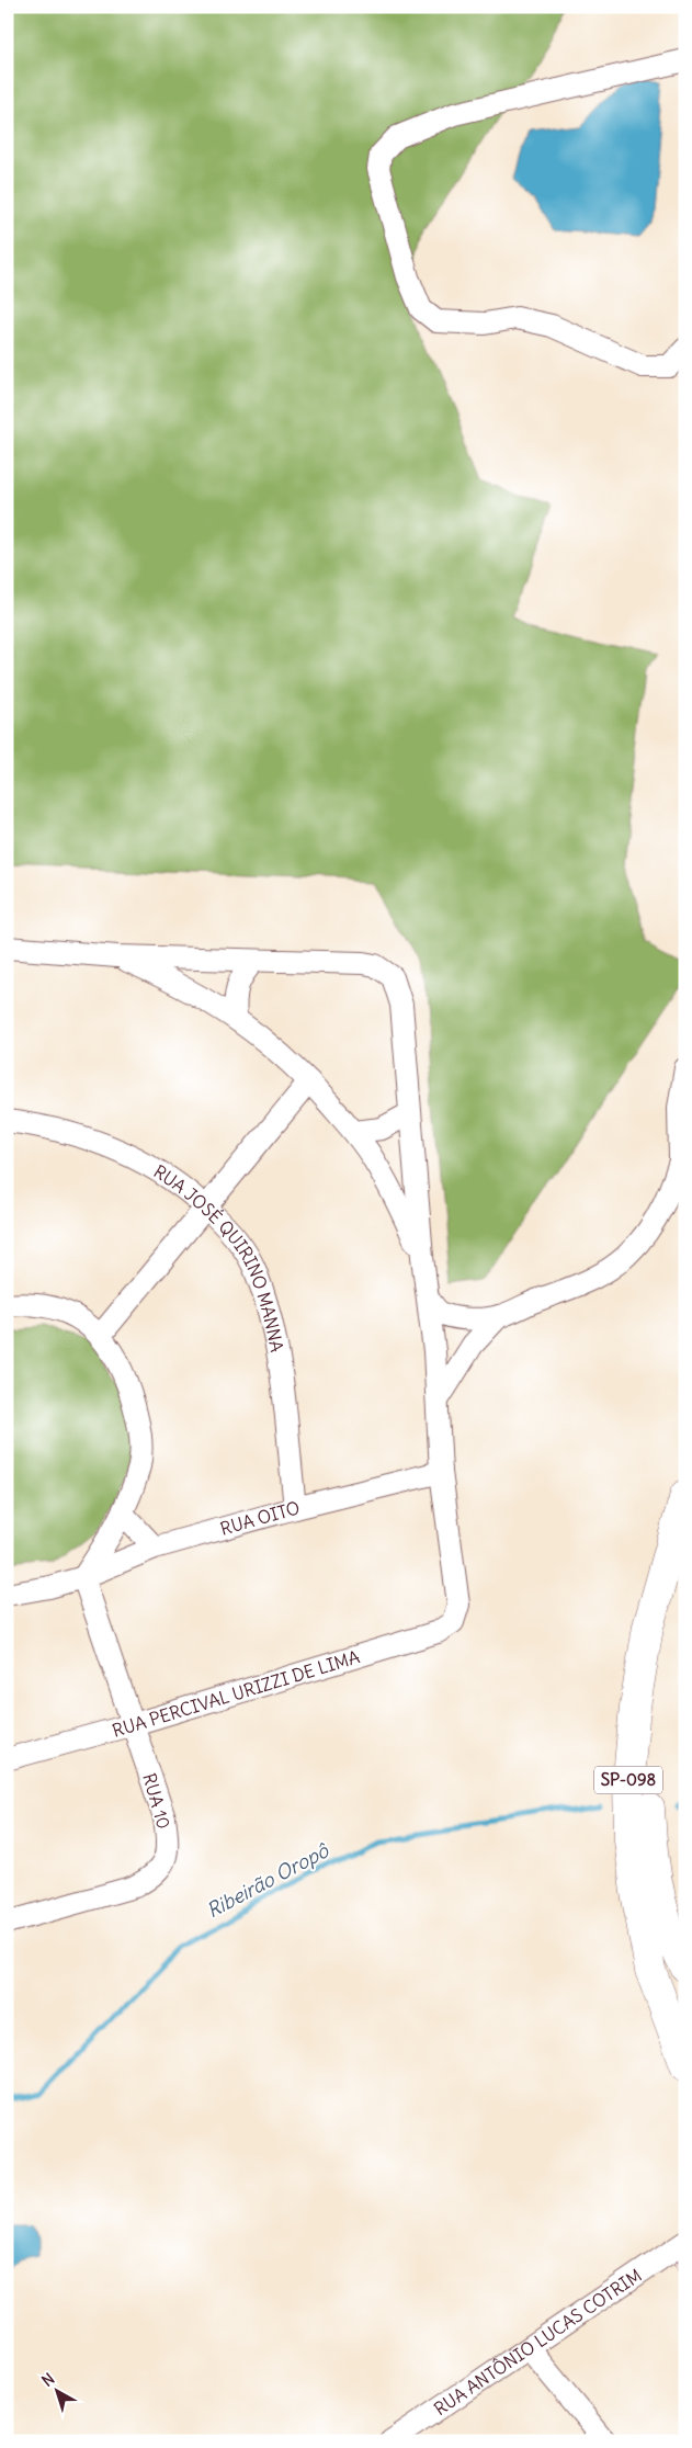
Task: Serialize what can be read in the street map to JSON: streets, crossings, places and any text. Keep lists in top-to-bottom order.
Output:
{
  "streets": {
    "highway": ["SP-098"],
    "street": [
      "RUA JOSÉ QUIRINO MANNA",
      "RUA OITO",
      "RUA PERCIVAL URIZZI DE LIMA",
      "RUA 10",
      "RUA ANTÔNIO LUCAS COTRIM"
    ]
  },
  "crossings": [
    ["RUA JOSÉ QUIRINO MANNA", "RUA OITO"],
    ["RUA OITO", "RUA PERCIVAL URIZZI DE LIMA"],
    ["RUA OITO", "RUA 10"],
    ["RUA PERCIVAL URIZZI DE LIMA", "RUA 10"]
  ],
  "water": ["Ribeirão Oropô"],
  "north": "top left"
}
